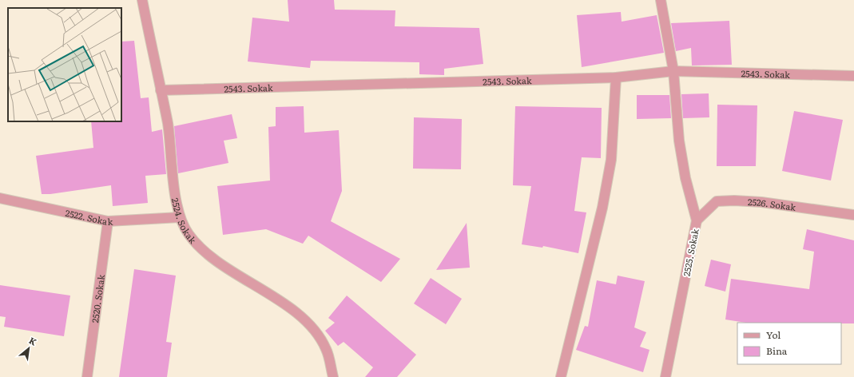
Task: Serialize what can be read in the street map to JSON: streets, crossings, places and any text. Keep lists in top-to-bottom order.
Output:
{
  "streets": {
    "street": [
      "2543. Sokak",
      "2526. Sokak",
      "2522. Sokak",
      "2524. Sokak",
      "2525. Sokak",
      "2520. Sokak"
    ]
  },
  "crossings": [
    ["2543. Sokak", "2524. Sokak"],
    ["2543. Sokak", "2525. Sokak"],
    ["2526. Sokak", "2525. Sokak"],
    ["2522. Sokak", "2524. Sokak"],
    ["2522. Sokak", "2520. Sokak"]
  ],
  "legend": ["Yol", "Bina"],
  "north": "top right"
}
